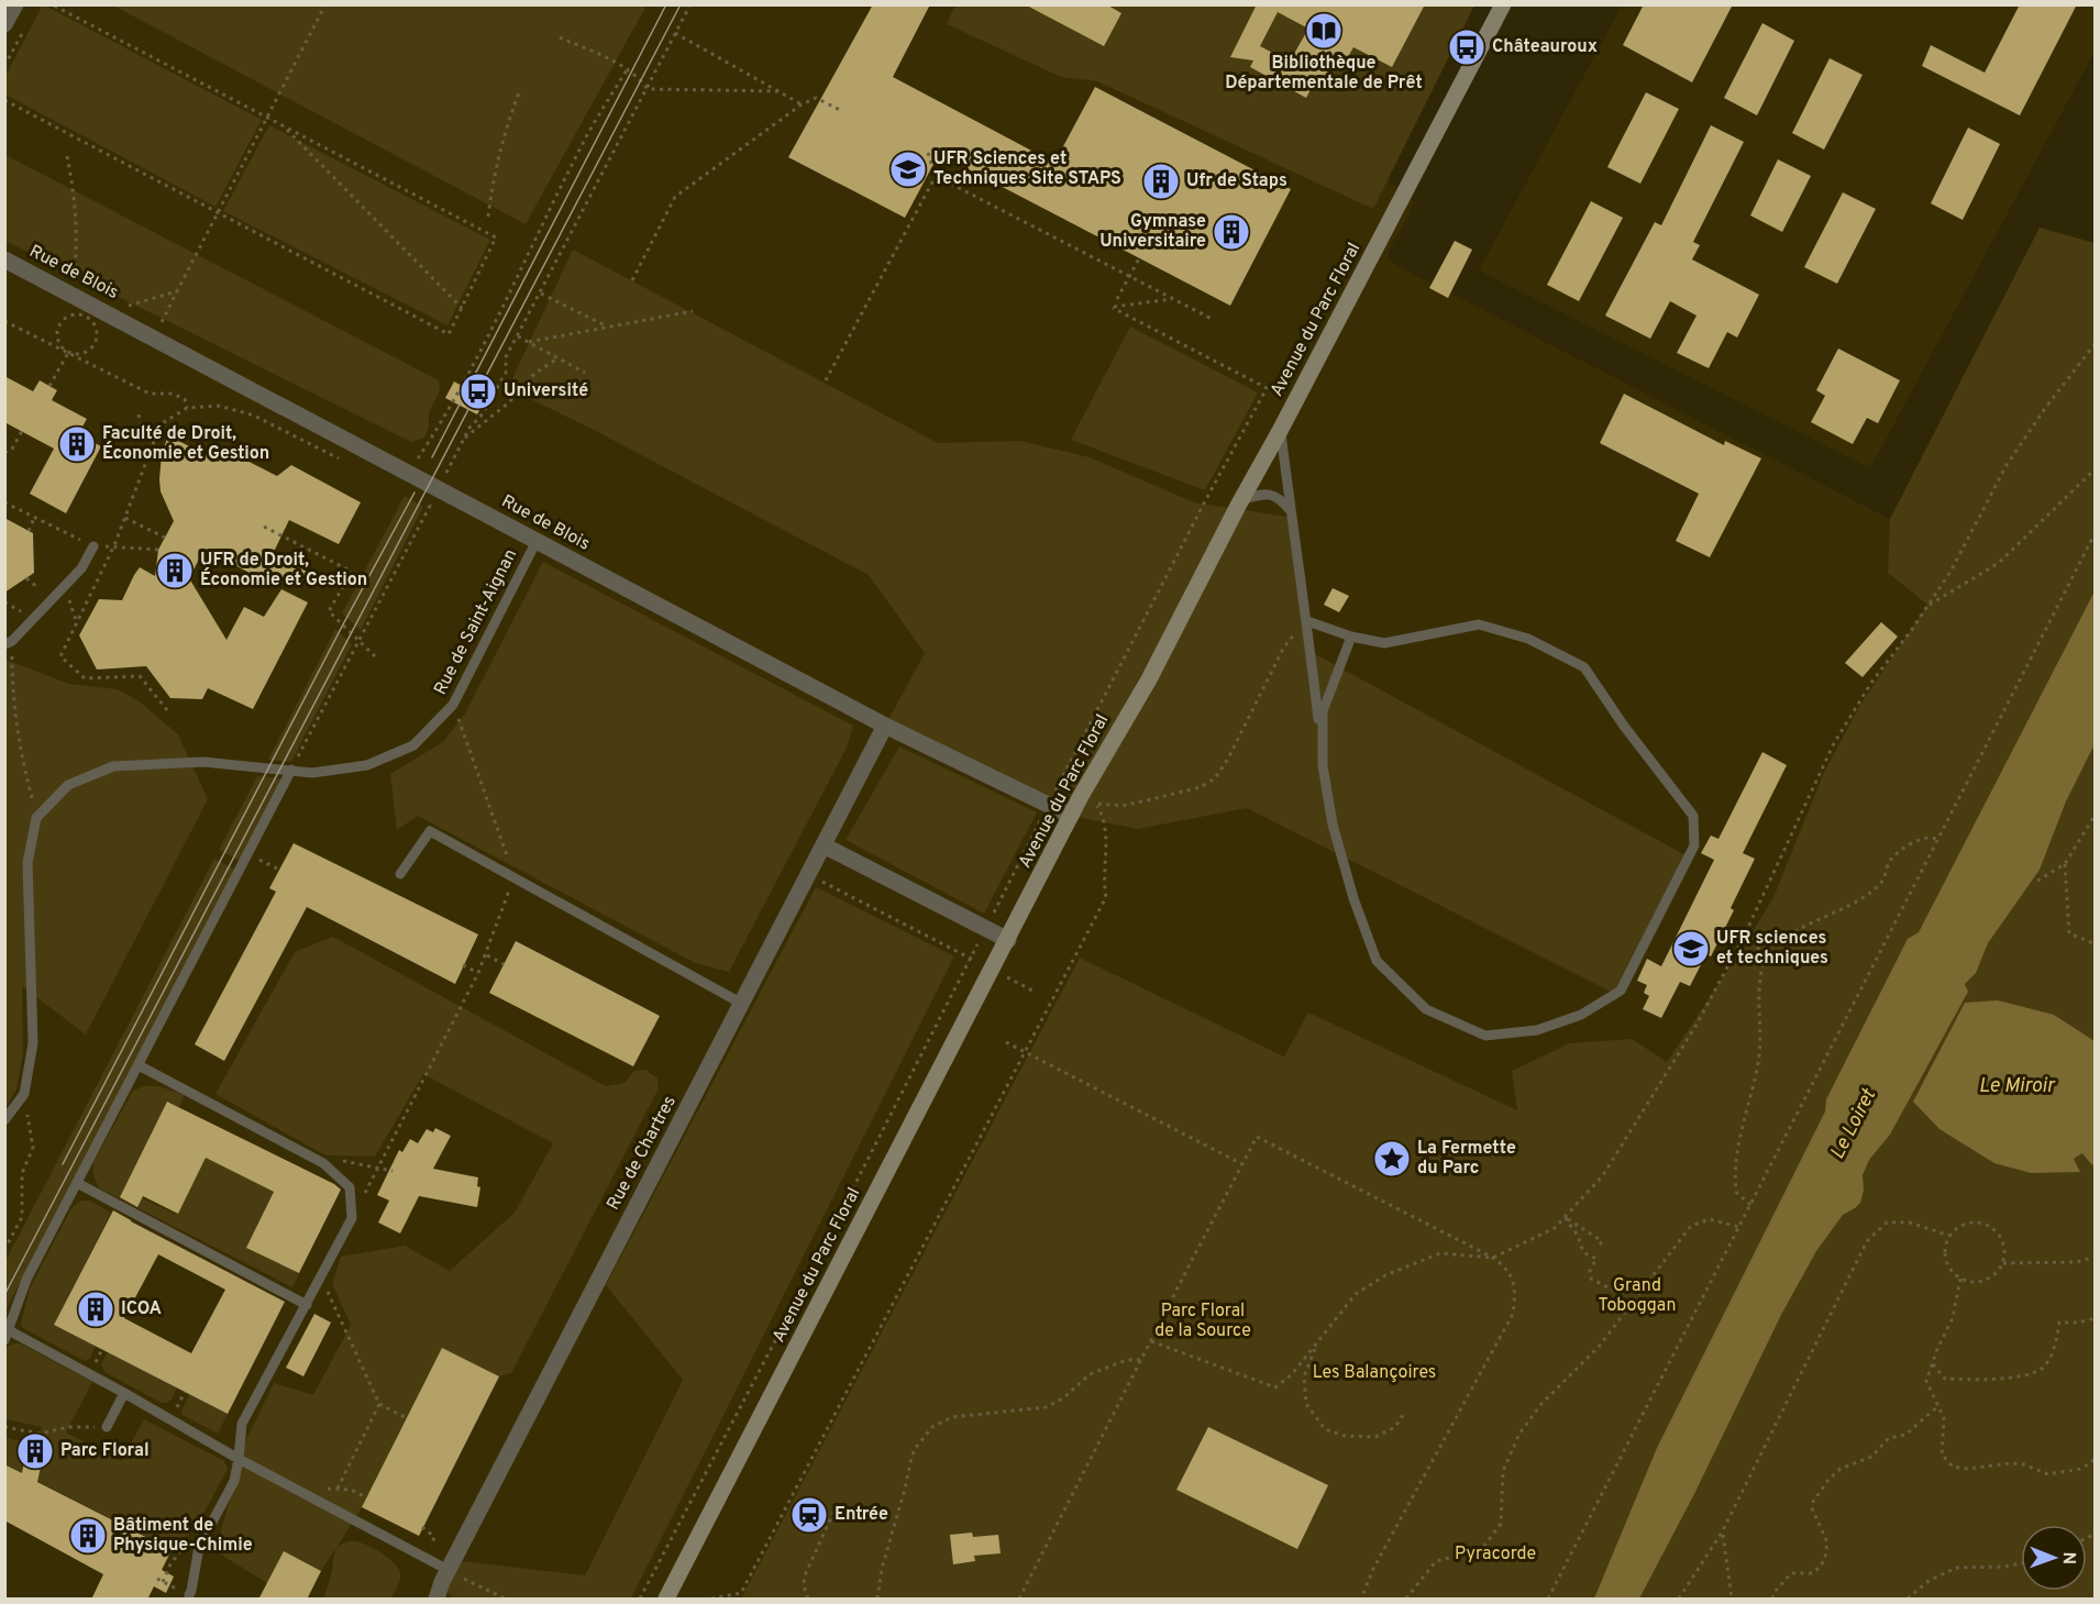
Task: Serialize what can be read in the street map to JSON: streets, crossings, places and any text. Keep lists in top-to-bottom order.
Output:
{
  "streets": {
    "main road": ["Avenue du Parc Floral"],
    "street": ["Rue de Blois", "Rue de Chartres"],
    "lane": ["Rue de Saint-Aignan"]
  },
  "crossings": [
    ["Rue de Blois", "Avenue du Parc Floral"],
    ["Rue de Blois", "Rue de Saint-Aignan"],
    ["Rue de Blois", "Rue de Chartres"]
  ],
  "water": ["Le Miroir", "Le Loiret"],
  "parks": [
    "Grand Toboggan",
    "Parc Floral de la Source",
    "Les Balançoires",
    "Pyracorde"
  ],
  "places": {
    "library": ["Bibliothèque Départementale de Prêt"],
    "bus stop": ["Châteauroux", "Université"],
    "school or university": ["UFR Sciences et Techniques Site STAPS", "UFR sciences et techniques"],
    "building": [
      "Ufr de Staps",
      "Gymnase Universitaire",
      "Faculté de Droit, Économie et Gestion",
      "UFR de Droit, Économie et Gestion",
      "ICOA",
      "Parc Floral",
      "Bâtiment de Physique-Chimie"
    ],
    "place": ["La Fermette du Parc"],
    "station": ["Entrée"]
  },
  "north": "right"
}
